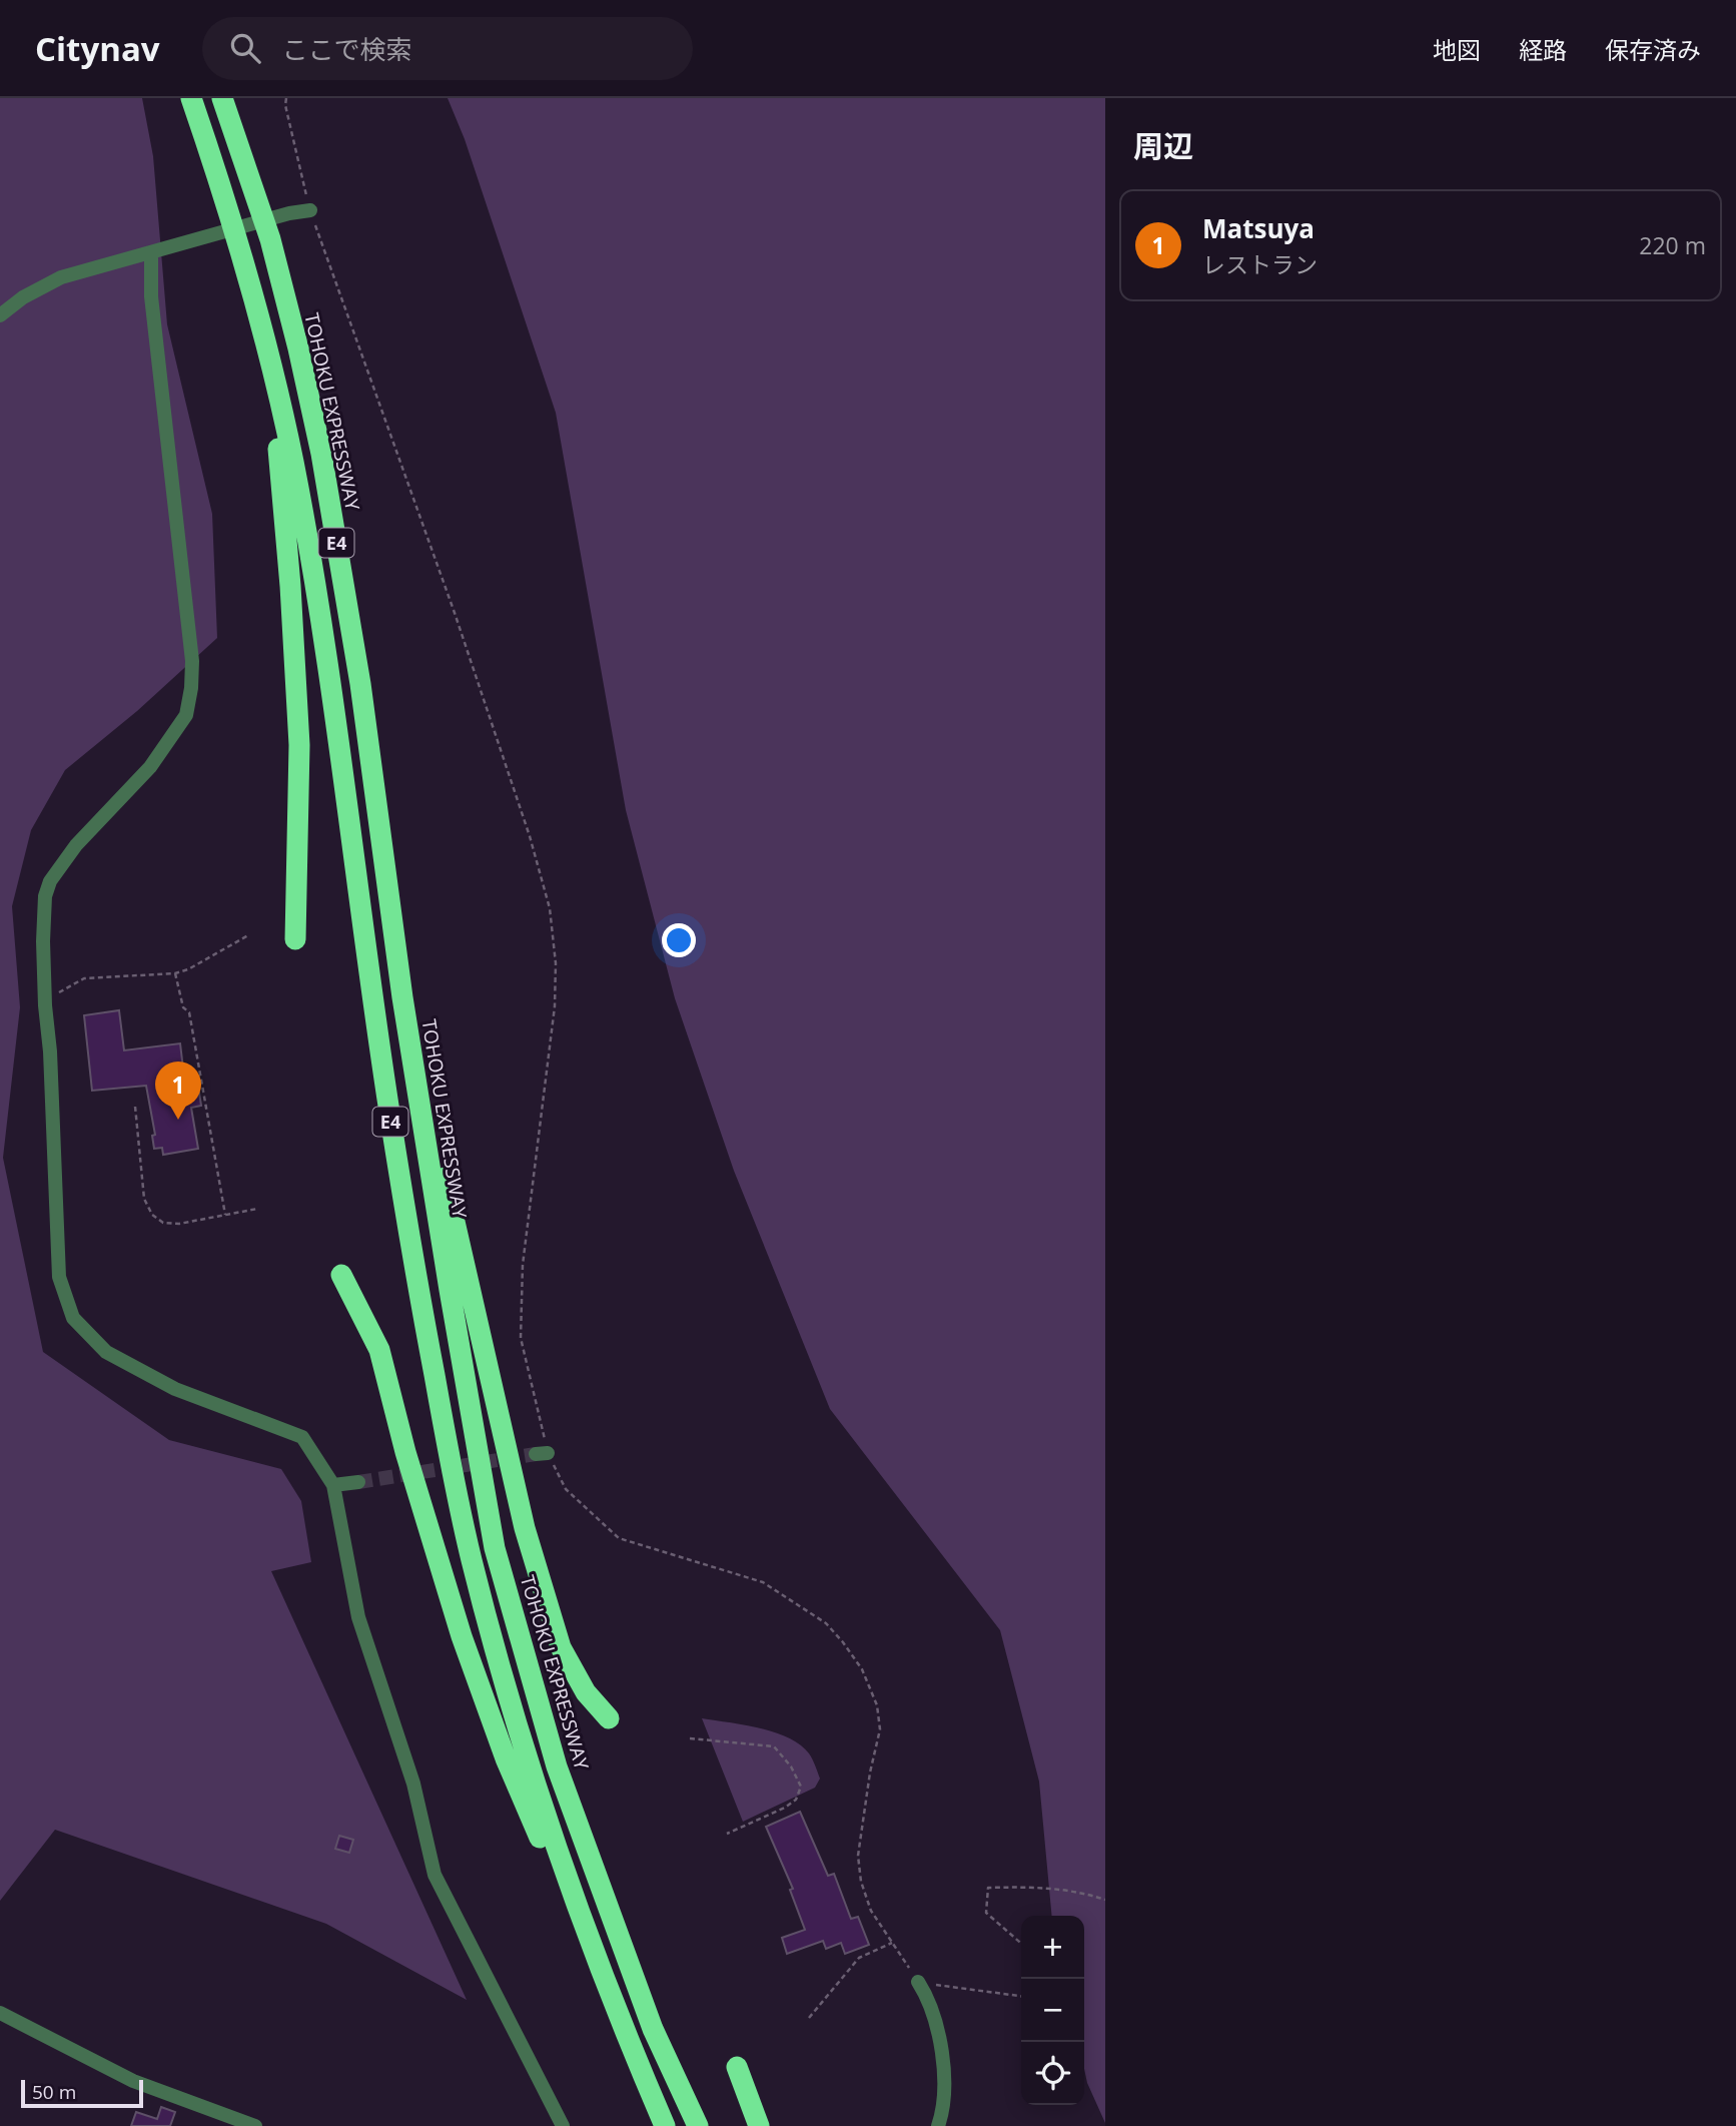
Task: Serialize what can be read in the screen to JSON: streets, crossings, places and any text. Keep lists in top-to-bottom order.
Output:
{
  "streets": {
    "highway": ["TOHOKU EXPRESSWAY", "E4"]
  },
  "scale_bar": "50 m",
  "page": {
    "header": "Citynav",
    "search": "ここで検索",
    "nav": ["地図", "経路", "保存済み"],
    "heading": "周辺",
    "list": [
      {
        "mark": "1",
        "name": "Matsuya",
        "note": "レストラン",
        "value": "220 m"
      }
    ],
    "pins": "1",
    "map_buttons": ["+", "−"],
    "scale": "50 m"
  }
}
